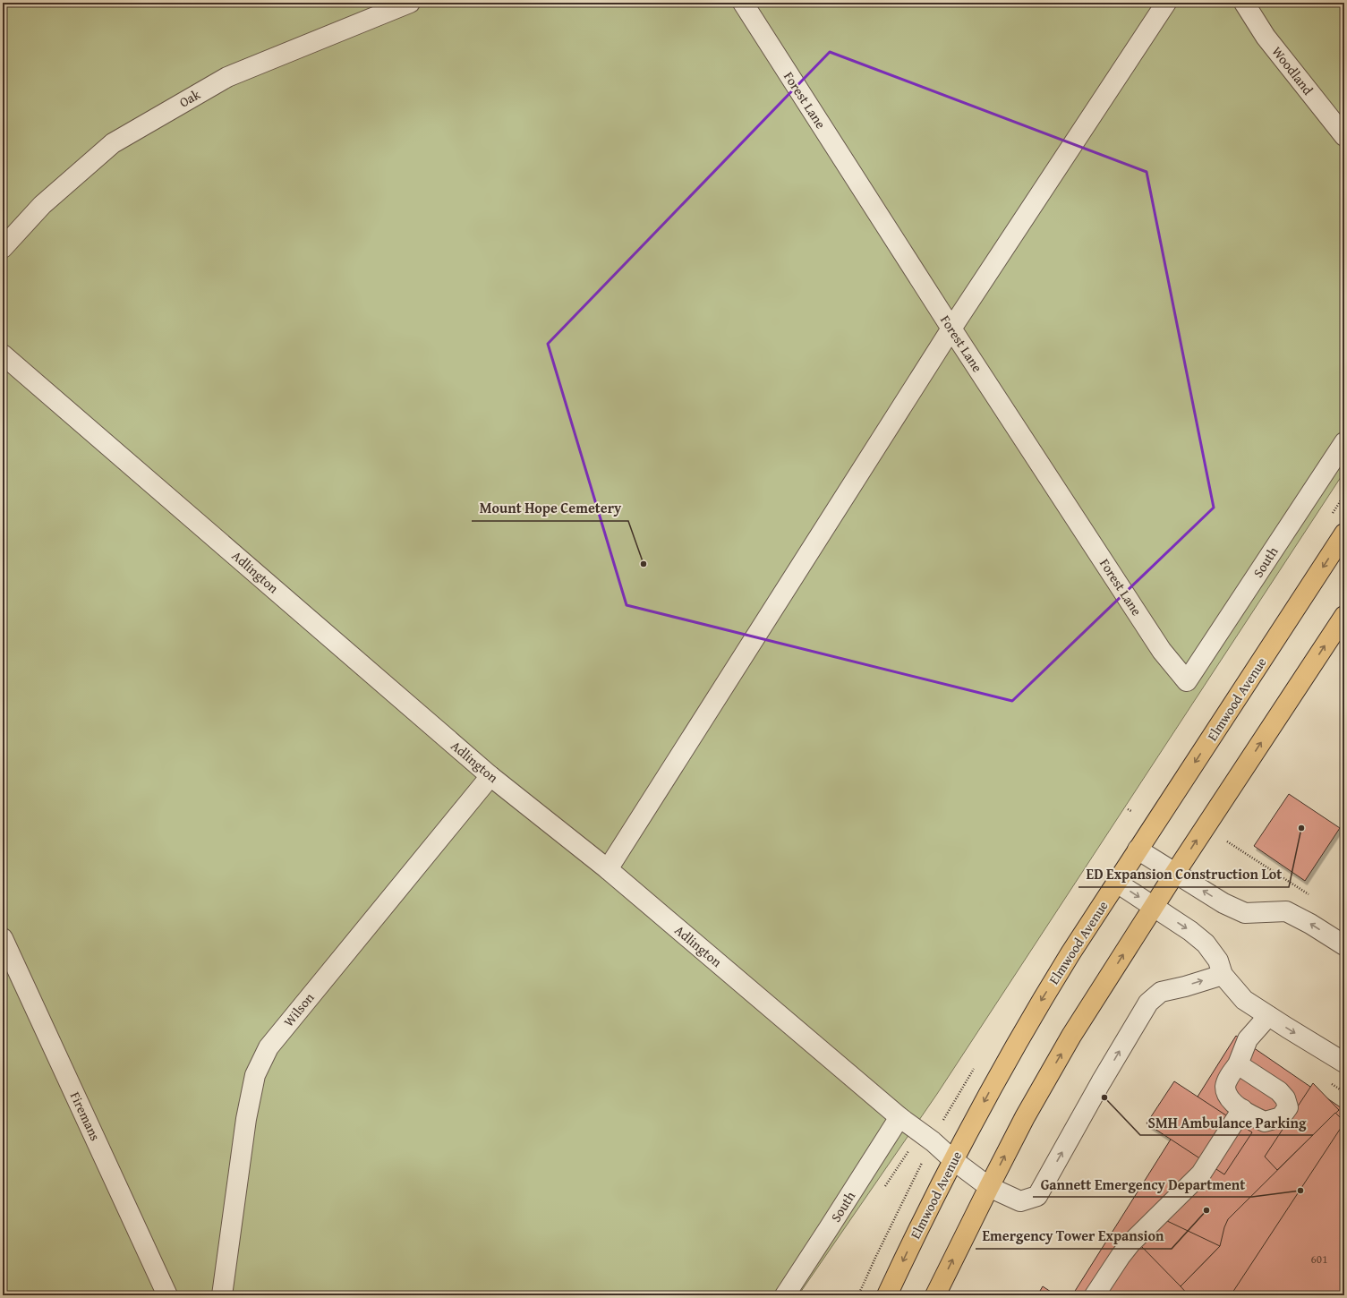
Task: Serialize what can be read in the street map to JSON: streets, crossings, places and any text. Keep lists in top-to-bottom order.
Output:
{
  "streets": {
    "main road": ["Elmwood Avenue"],
    "lane": [
      "Woodland",
      "Oak",
      "Forest Lane",
      "South",
      "Adlington",
      "Wilson",
      "Firemans"
    ]
  },
  "crossings": [
    ["Forest Lane", "South"],
    ["South", "Adlington"],
    ["Adlington", "Elmwood Avenue"],
    ["Adlington", "Wilson"]
  ],
  "places": [
    "Mount Hope Cemetery",
    "ED Expansion Construction Lot",
    "SMH Ambulance Parking",
    "Gannett Emergency Department",
    "Emergency Tower Expansion"
  ],
  "house_numbers": ["601"]
}
